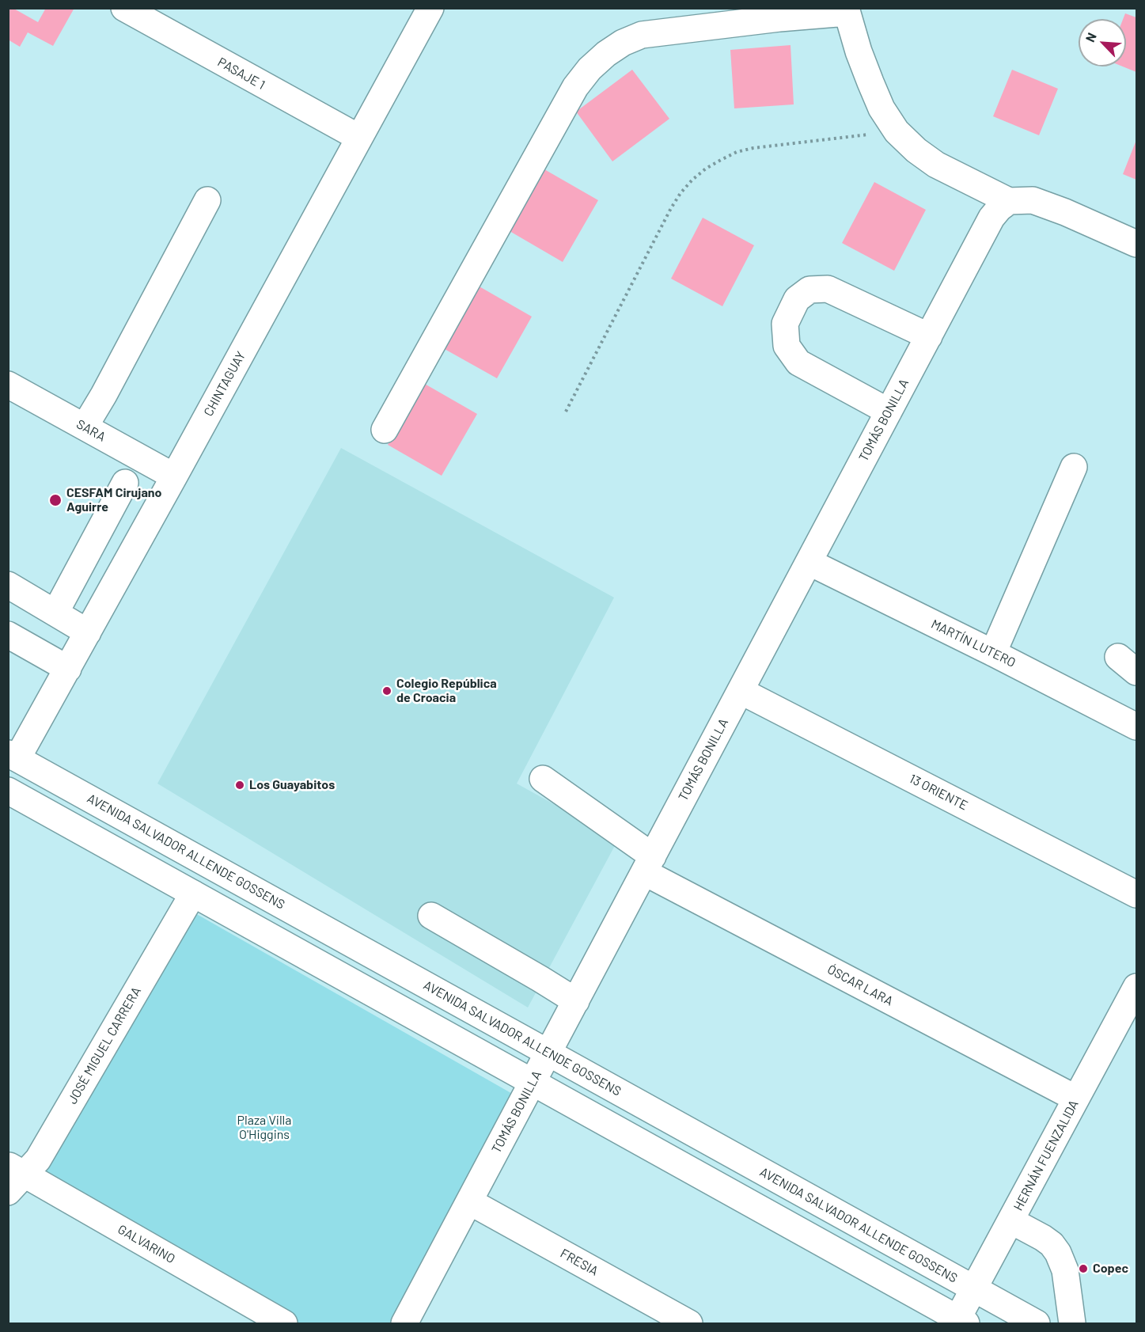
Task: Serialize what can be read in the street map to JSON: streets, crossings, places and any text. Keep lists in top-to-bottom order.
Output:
{
  "streets": {
    "street": [
      "PASAJE 1",
      "CHINTAGUAY",
      "TOMÁS BONILLA",
      "SARA",
      "MARTÍN LUTERO",
      "13 ORIENTE",
      "AVENIDA SALVADOR ALLENDE GOSSENS",
      "ÓSCAR LARA",
      "JOSÉ MIGUEL CARRERA",
      "HERNÁN FUENZALIDA",
      "GALVARINO",
      "FRESIA"
    ]
  },
  "crossings": [
    ["PASAJE 1", "CHINTAGUAY"],
    ["CHINTAGUAY", "SARA"],
    ["CHINTAGUAY", "AVENIDA SALVADOR ALLENDE GOSSENS"],
    ["TOMÁS BONILLA", "MARTÍN LUTERO"],
    ["TOMÁS BONILLA", "13 ORIENTE"],
    ["TOMÁS BONILLA", "AVENIDA SALVADOR ALLENDE GOSSENS"],
    ["TOMÁS BONILLA", "ÓSCAR LARA"],
    ["TOMÁS BONILLA", "FRESIA"],
    ["AVENIDA SALVADOR ALLENDE GOSSENS", "HERNÁN FUENZALIDA"],
    ["ÓSCAR LARA", "HERNÁN FUENZALIDA"],
    ["JOSÉ MIGUEL CARRERA", "GALVARINO"]
  ],
  "parks": ["Plaza Villa O'Higgins"],
  "places": [
    "CESFAM Cirujano Aguirre",
    "Colegio República de Croacia",
    "Los Guayabitos",
    "Copec"
  ],
  "north": "top left"
}
